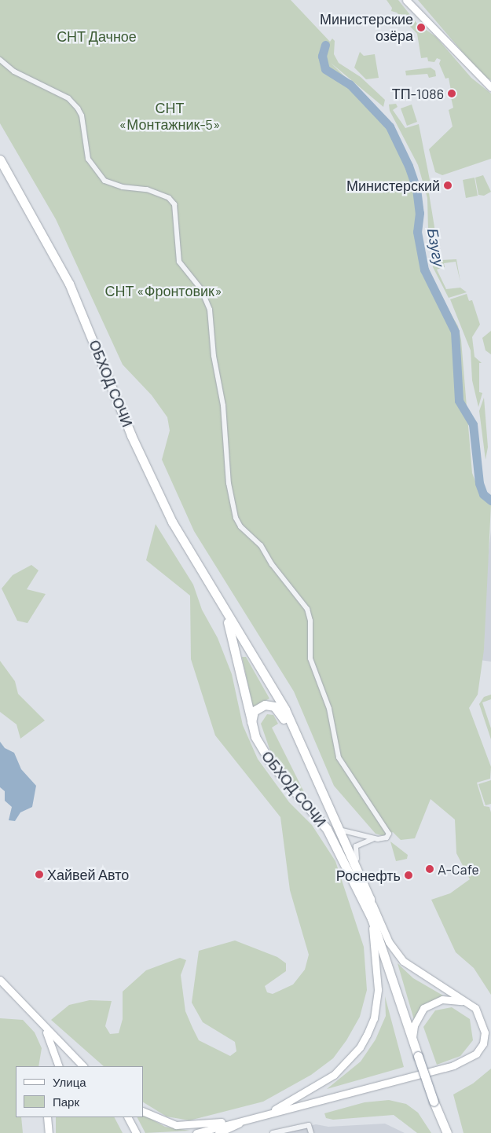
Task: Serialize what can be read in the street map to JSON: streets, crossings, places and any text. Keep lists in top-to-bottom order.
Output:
{
  "streets": {
    "highway": ["ОБХОД СОЧИ"]
  },
  "water": ["Бзугу"],
  "parks": ["СНТ Дачное", "СНТ «Монтажник-5»", "СНТ «Фронтовик»"],
  "places": [
    "Министерские озёра",
    "ТП-1086",
    "Министерский",
    "A-Cafe",
    "Хайвей Авто",
    "Роснефть"
  ],
  "legend": ["Улица", "Парк"]
}
